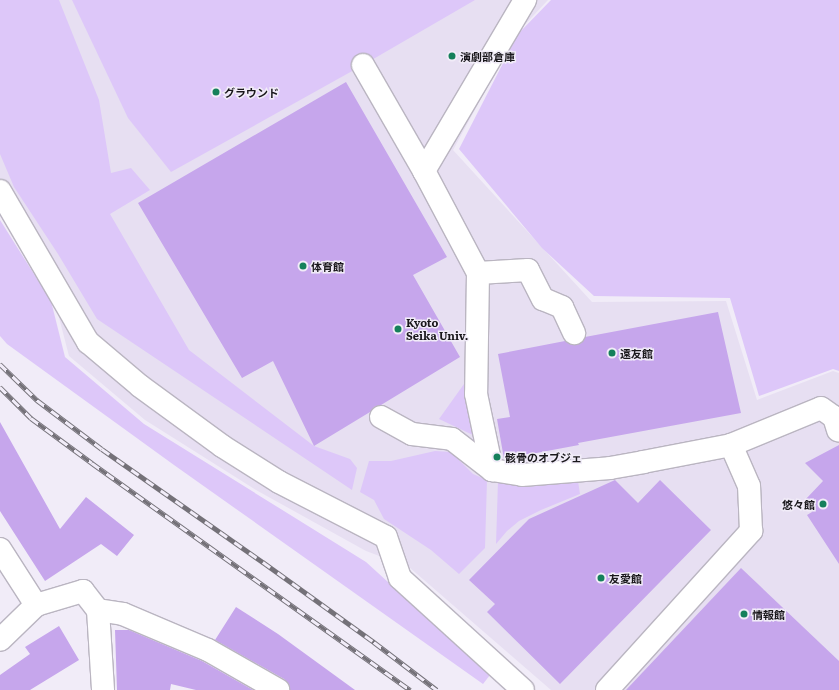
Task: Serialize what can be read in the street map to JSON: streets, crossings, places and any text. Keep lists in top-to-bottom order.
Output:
{
  "places": [
    "演劇部倉庫",
    "グラウンド",
    "体育館",
    "Kyoto Seika Univ.",
    "遠友館",
    "骸骨のオブジェ",
    "悠々館",
    "友愛館",
    "情報館"
  ]
}
